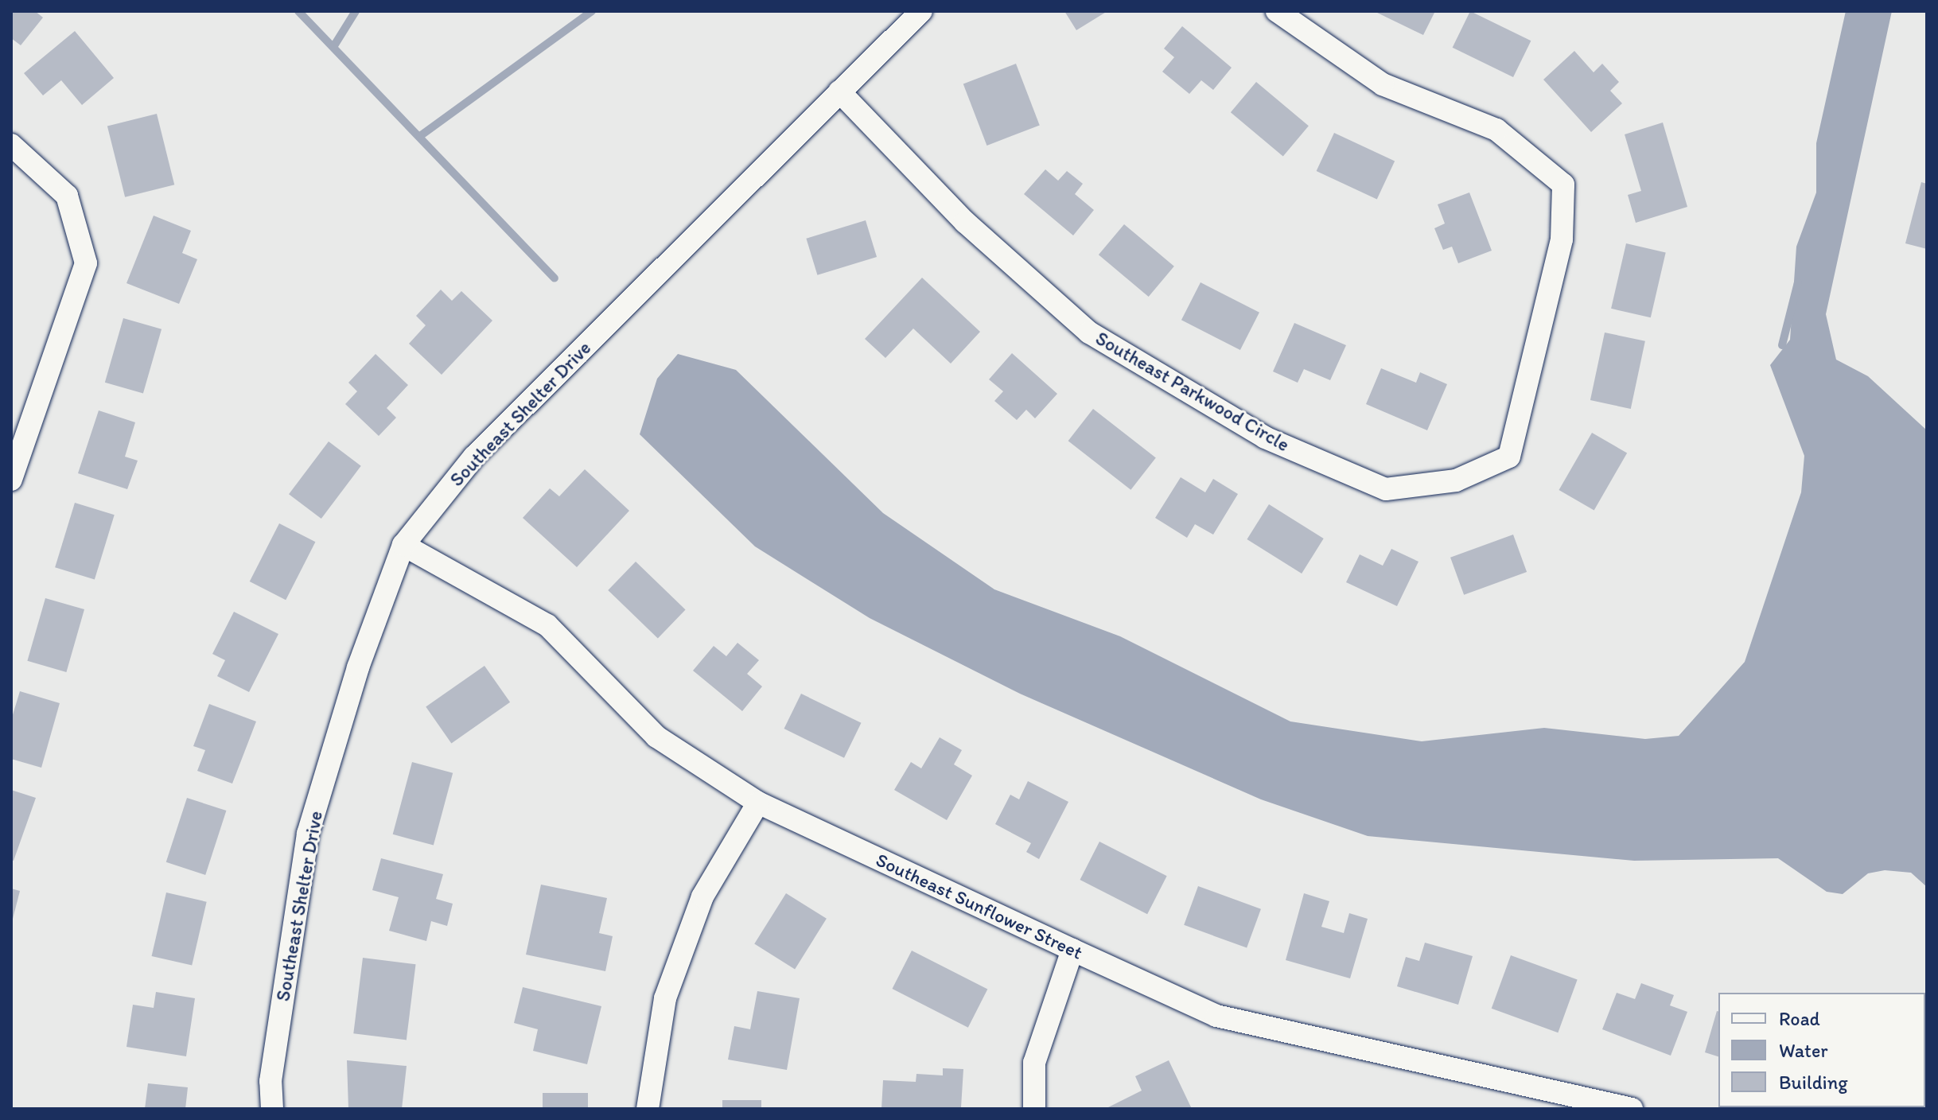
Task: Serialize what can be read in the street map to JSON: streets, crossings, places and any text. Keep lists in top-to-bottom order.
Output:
{
  "streets": {
    "street": ["Southeast Parkwood Circle", "Southeast Shelter Drive", "Southeast Sunflower Street"]
  },
  "crossings": [
    ["Southeast Parkwood Circle", "Southeast Shelter Drive"],
    ["Southeast Shelter Drive", "Southeast Sunflower Street"]
  ],
  "legend": ["Road", "Water", "Building"]
}
